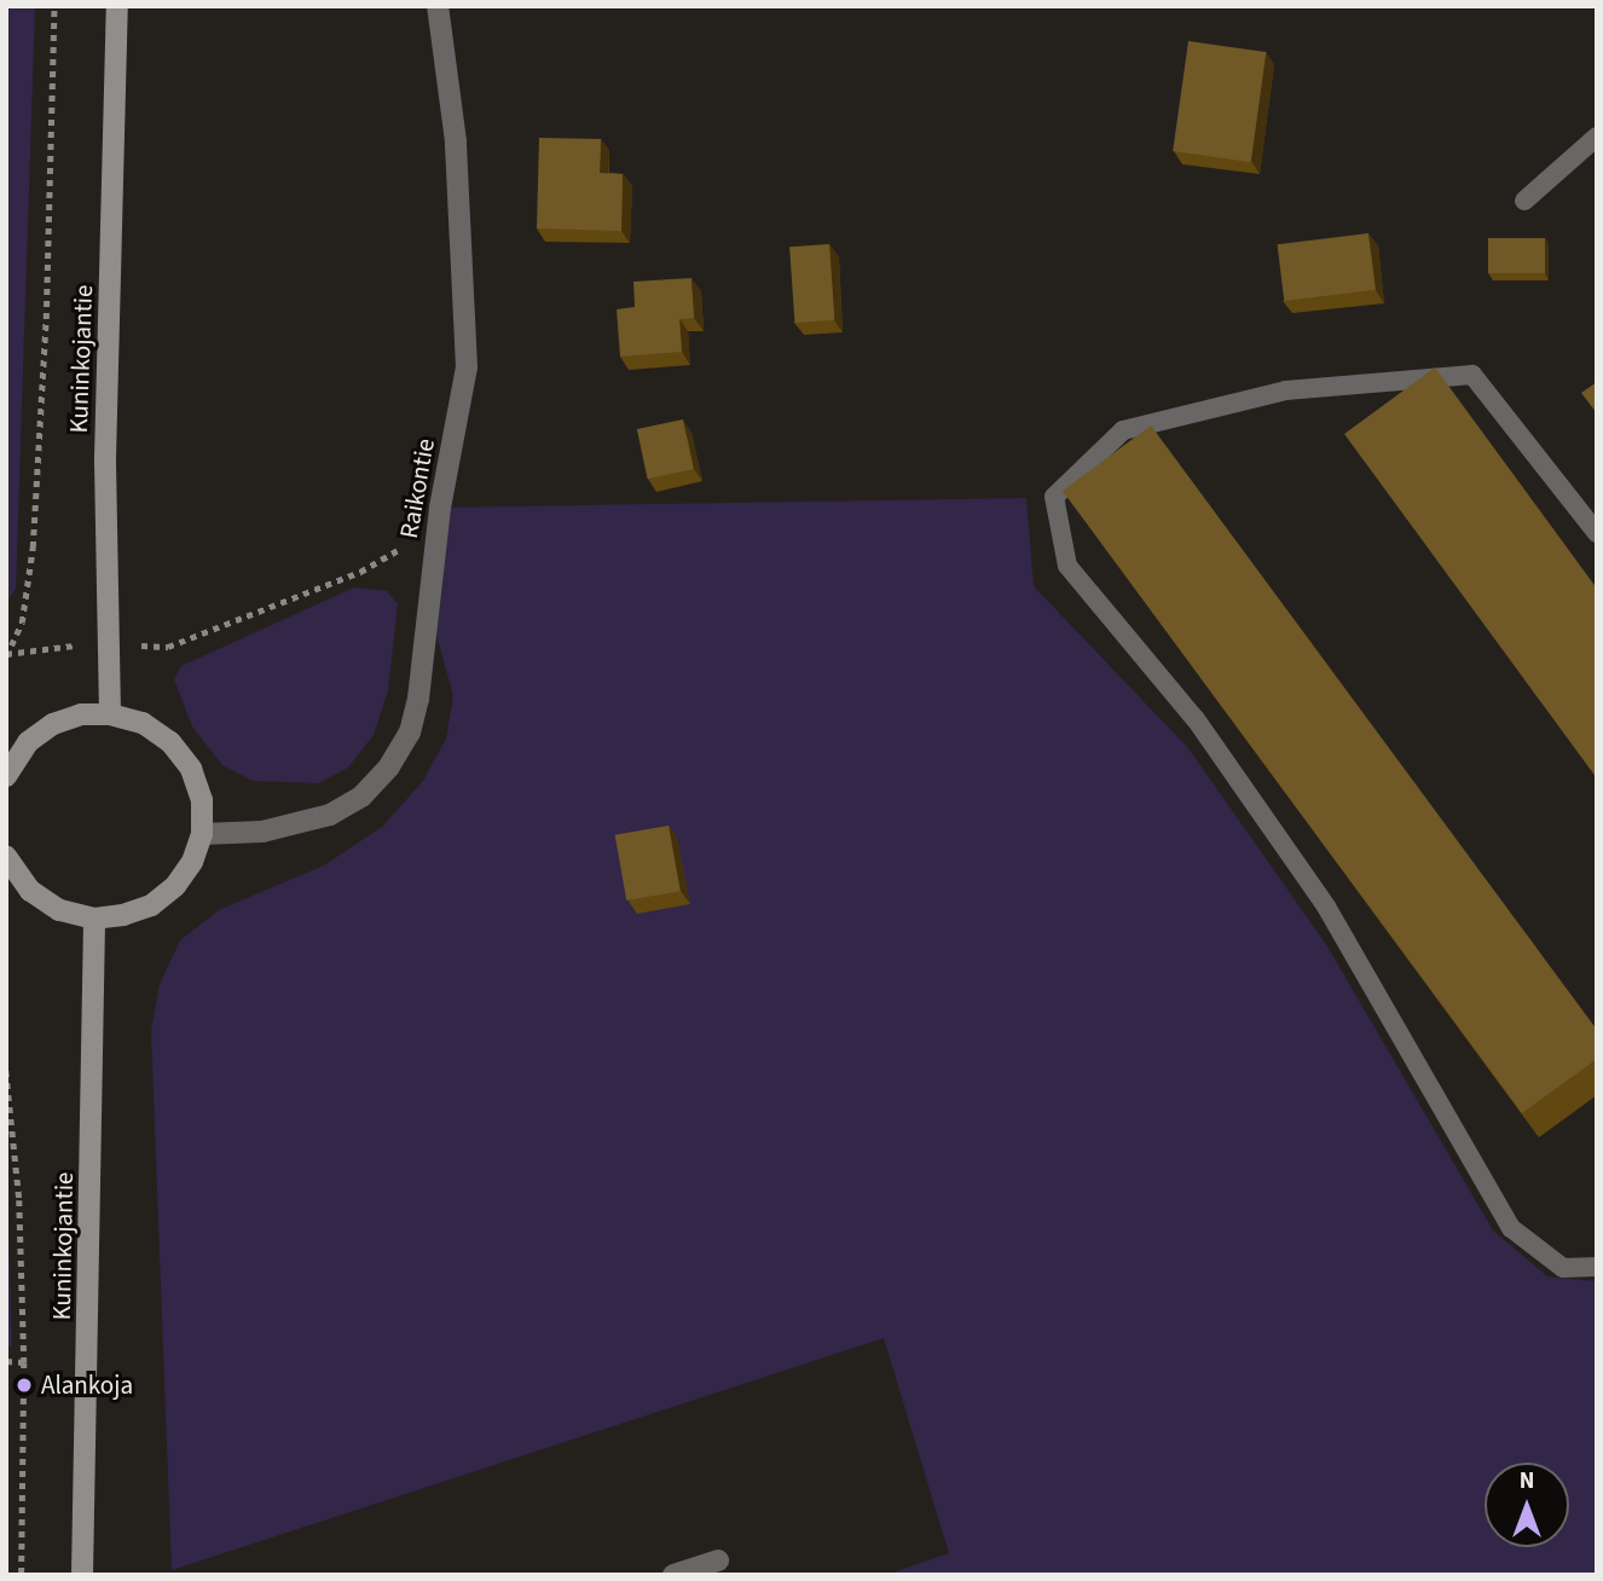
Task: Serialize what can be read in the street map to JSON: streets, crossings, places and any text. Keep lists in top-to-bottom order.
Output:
{
  "streets": {
    "main road": ["Kuninkojantie"],
    "street": ["Raikontie"]
  },
  "places": ["Alankoja"],
  "north": "top"
}
